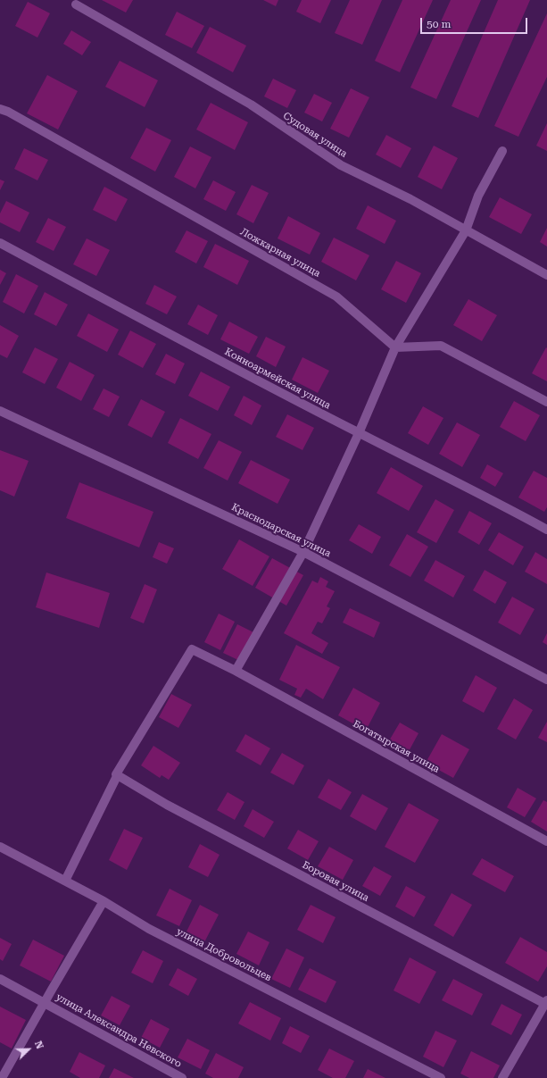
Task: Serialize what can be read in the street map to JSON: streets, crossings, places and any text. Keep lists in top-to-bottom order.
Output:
{
  "streets": {
    "street": [
      "Судовая улица",
      "Ложкарная улица",
      "Конноармейская улица",
      "Краснодарская улица",
      "Богатырская улица",
      "Боровая улица",
      "улица Добровольцев",
      "улица Александра Невского"
    ]
  },
  "crossings": [
    ["Богатырская улица", "Боровая улица"]
  ],
  "scale_bar": "50 m",
  "north": "top right"
}
